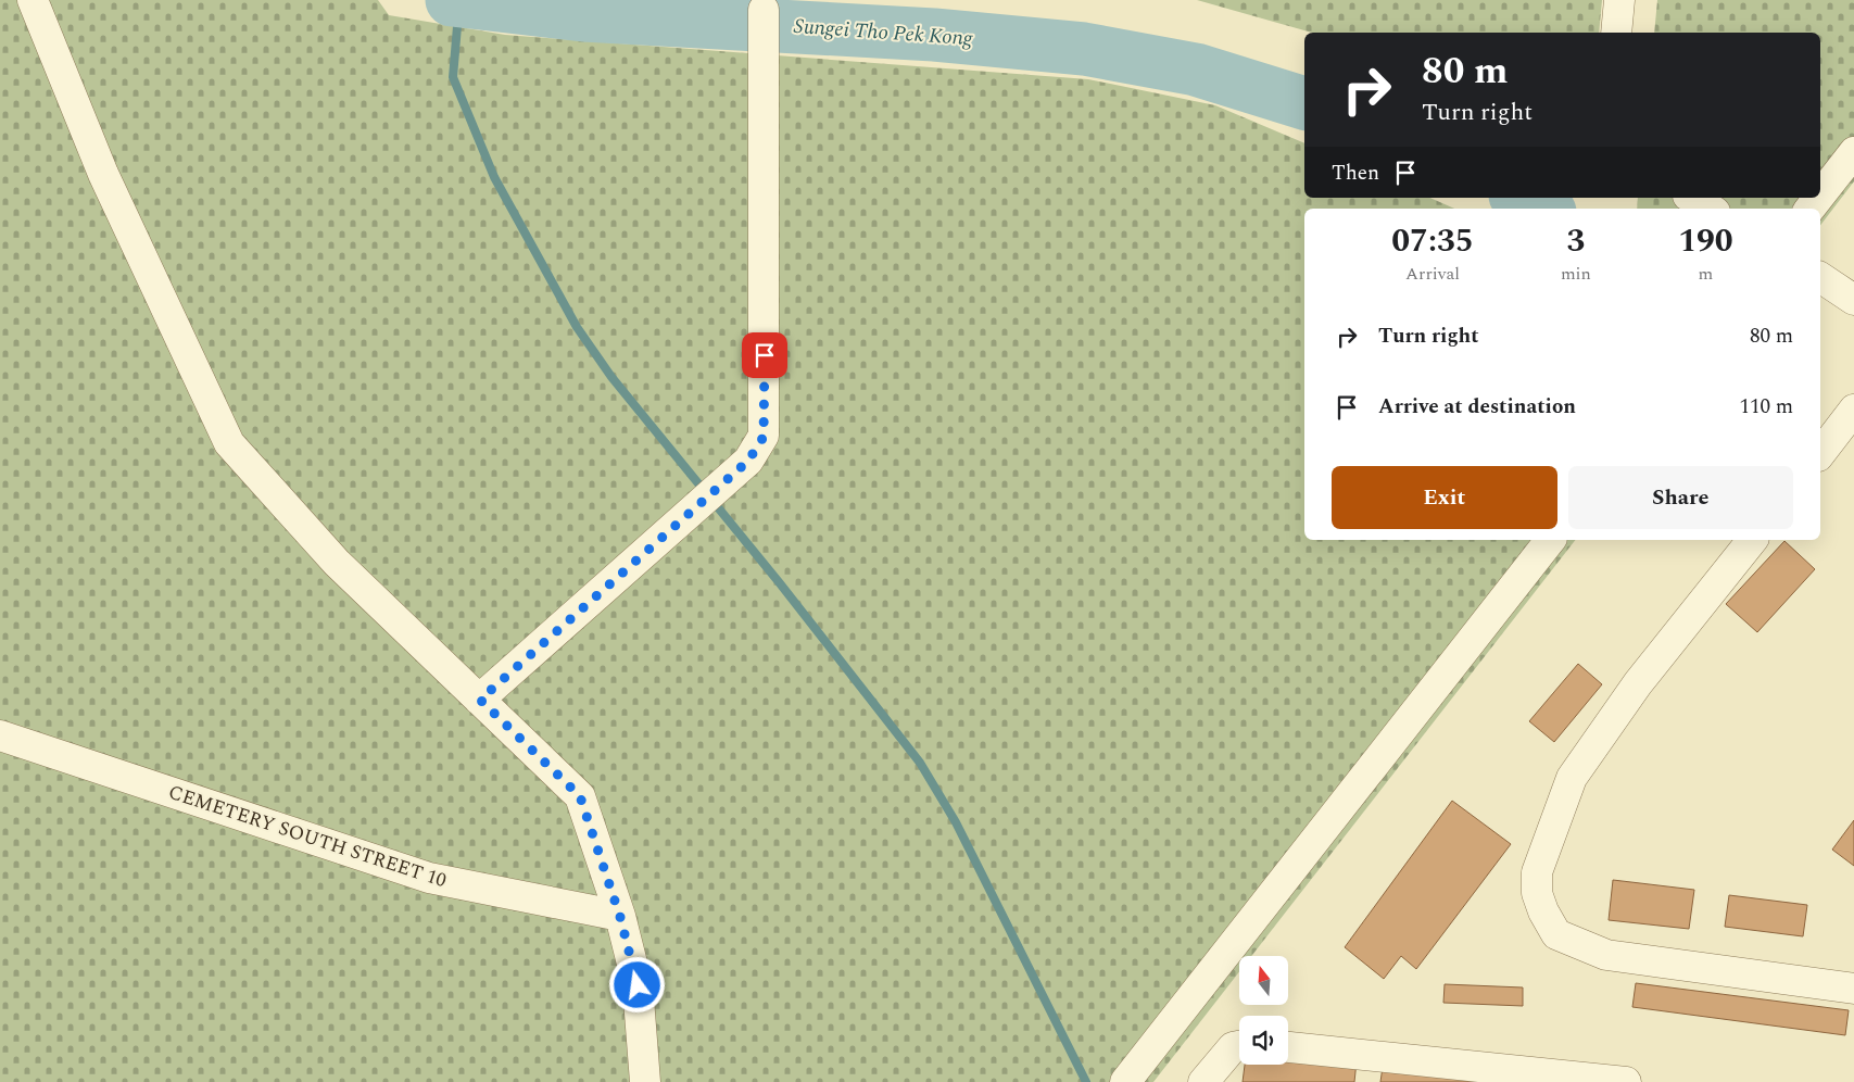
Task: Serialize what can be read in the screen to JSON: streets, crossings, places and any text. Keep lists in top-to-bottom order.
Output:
{
  "streets": {
    "lane": ["CEMETERY SOUTH STREET 10"]
  },
  "water": ["Sungei Tho Pek Kong"],
  "north": "top",
  "page": {
    "turn": ["80 m", "Turn right"],
    "then": "Then",
    "eta": [
      "07:35",
      "Arrival",
      "3",
      "min",
      "190",
      "m"
    ],
    "list": [
      {
        "name": "Turn right",
        "value": "80 m"
      },
      {
        "name": "Arrive at destination",
        "value": "110 m"
      }
    ],
    "buttons": ["Exit", "Share"]
  }
}
